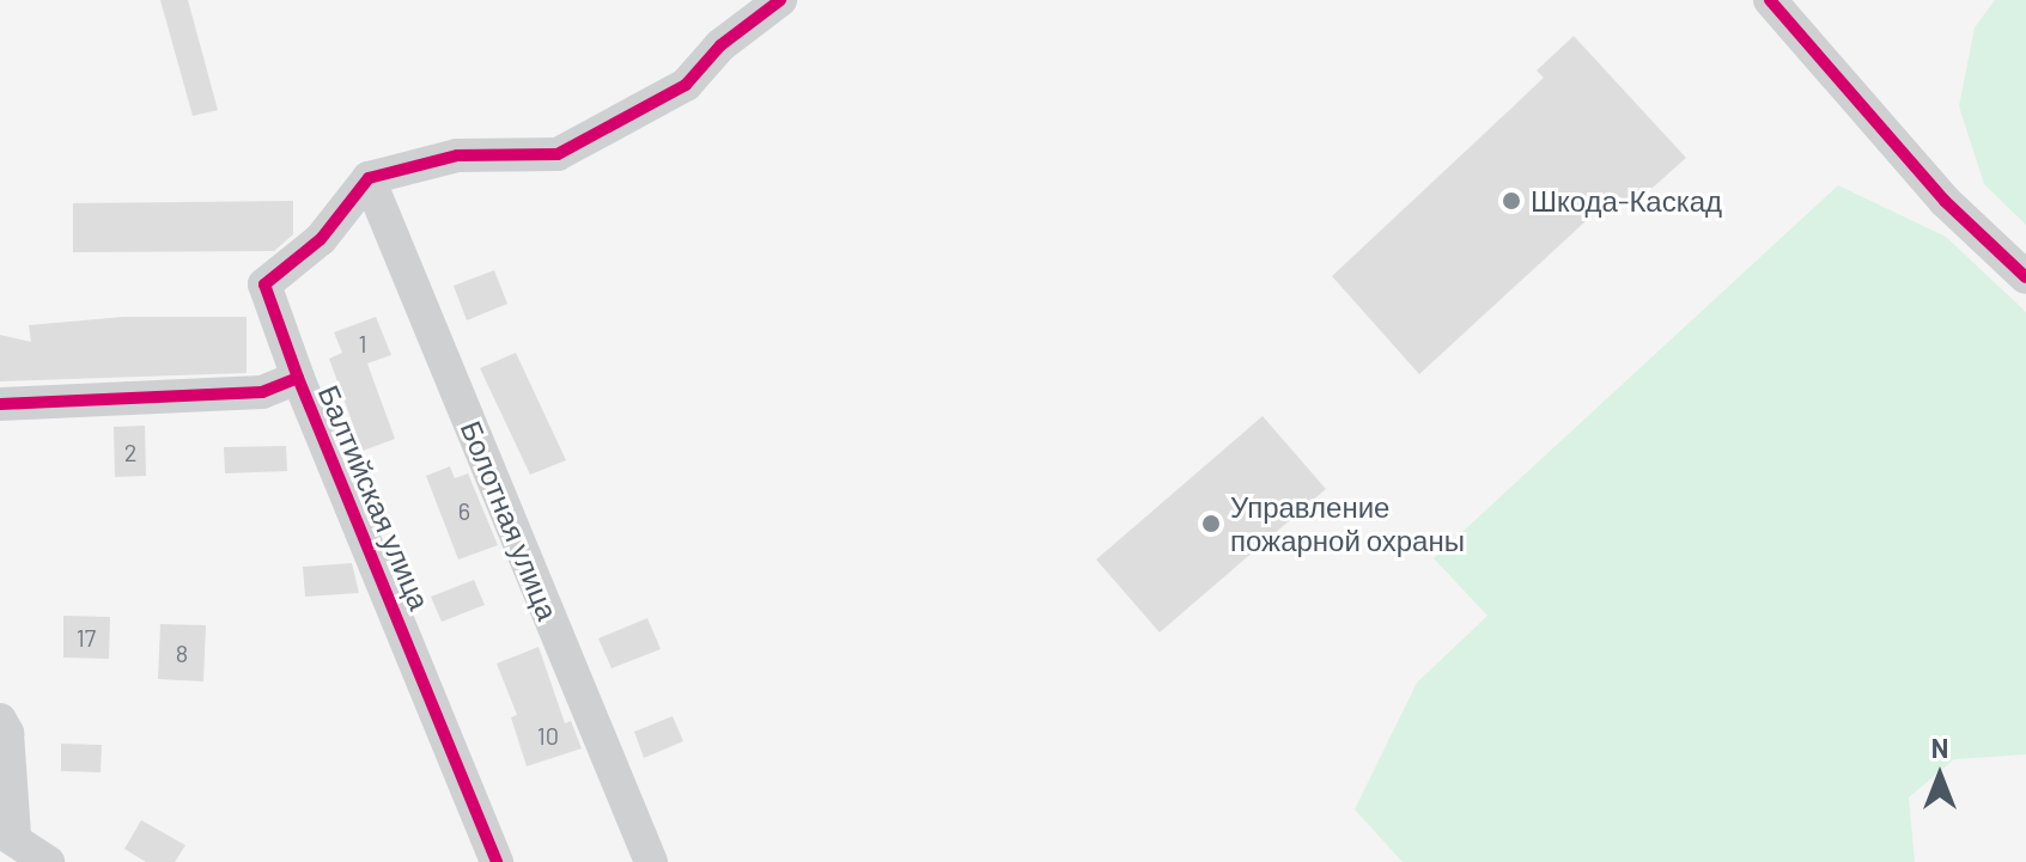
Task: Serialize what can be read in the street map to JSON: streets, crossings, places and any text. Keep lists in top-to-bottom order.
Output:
{
  "streets": {
    "street": ["Балтийская улица", "Болотная улица"]
  },
  "places": ["Шкода-Каскад", "Управление пожарной охраны"],
  "house_numbers": [
    "1",
    "2",
    "6",
    "17",
    "8",
    "10"
  ],
  "north": "top"
}
